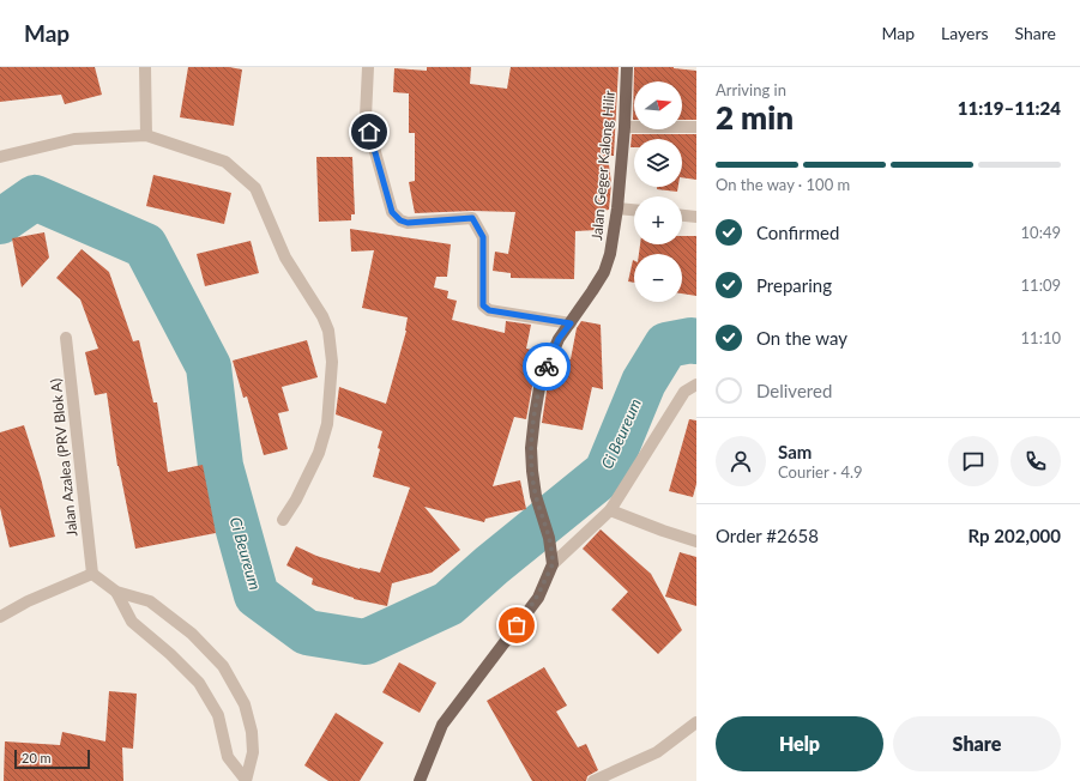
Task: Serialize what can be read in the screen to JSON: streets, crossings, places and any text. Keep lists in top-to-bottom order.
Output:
{
  "streets": {
    "main road": ["Jalan Geger Kalong Hilir"],
    "street": ["Jalan Azalea (PRV Blok A)"]
  },
  "water": ["Ci Beureum"],
  "scale_bar": "20 m",
  "north": "right",
  "page": {
    "header": "Map",
    "nav": ["Map", "Layers", "Share"],
    "heading": ["2 min", "Arriving in", "11:19–11:24"],
    "panel": [
      "Sam",
      "Courier · 4.9",
      "Order #2658",
      "Rp 202,000"
    ],
    "map_buttons": ["+", "−"],
    "bar": "On the way · 100 m",
    "list": [
      ["Confirmed", "10:49"],
      ["Preparing", "11:09"],
      ["On the way", "11:10"],
      "Delivered"
    ],
    "buttons": ["Help", "Share"],
    "scale": "20 m"
  }
}
